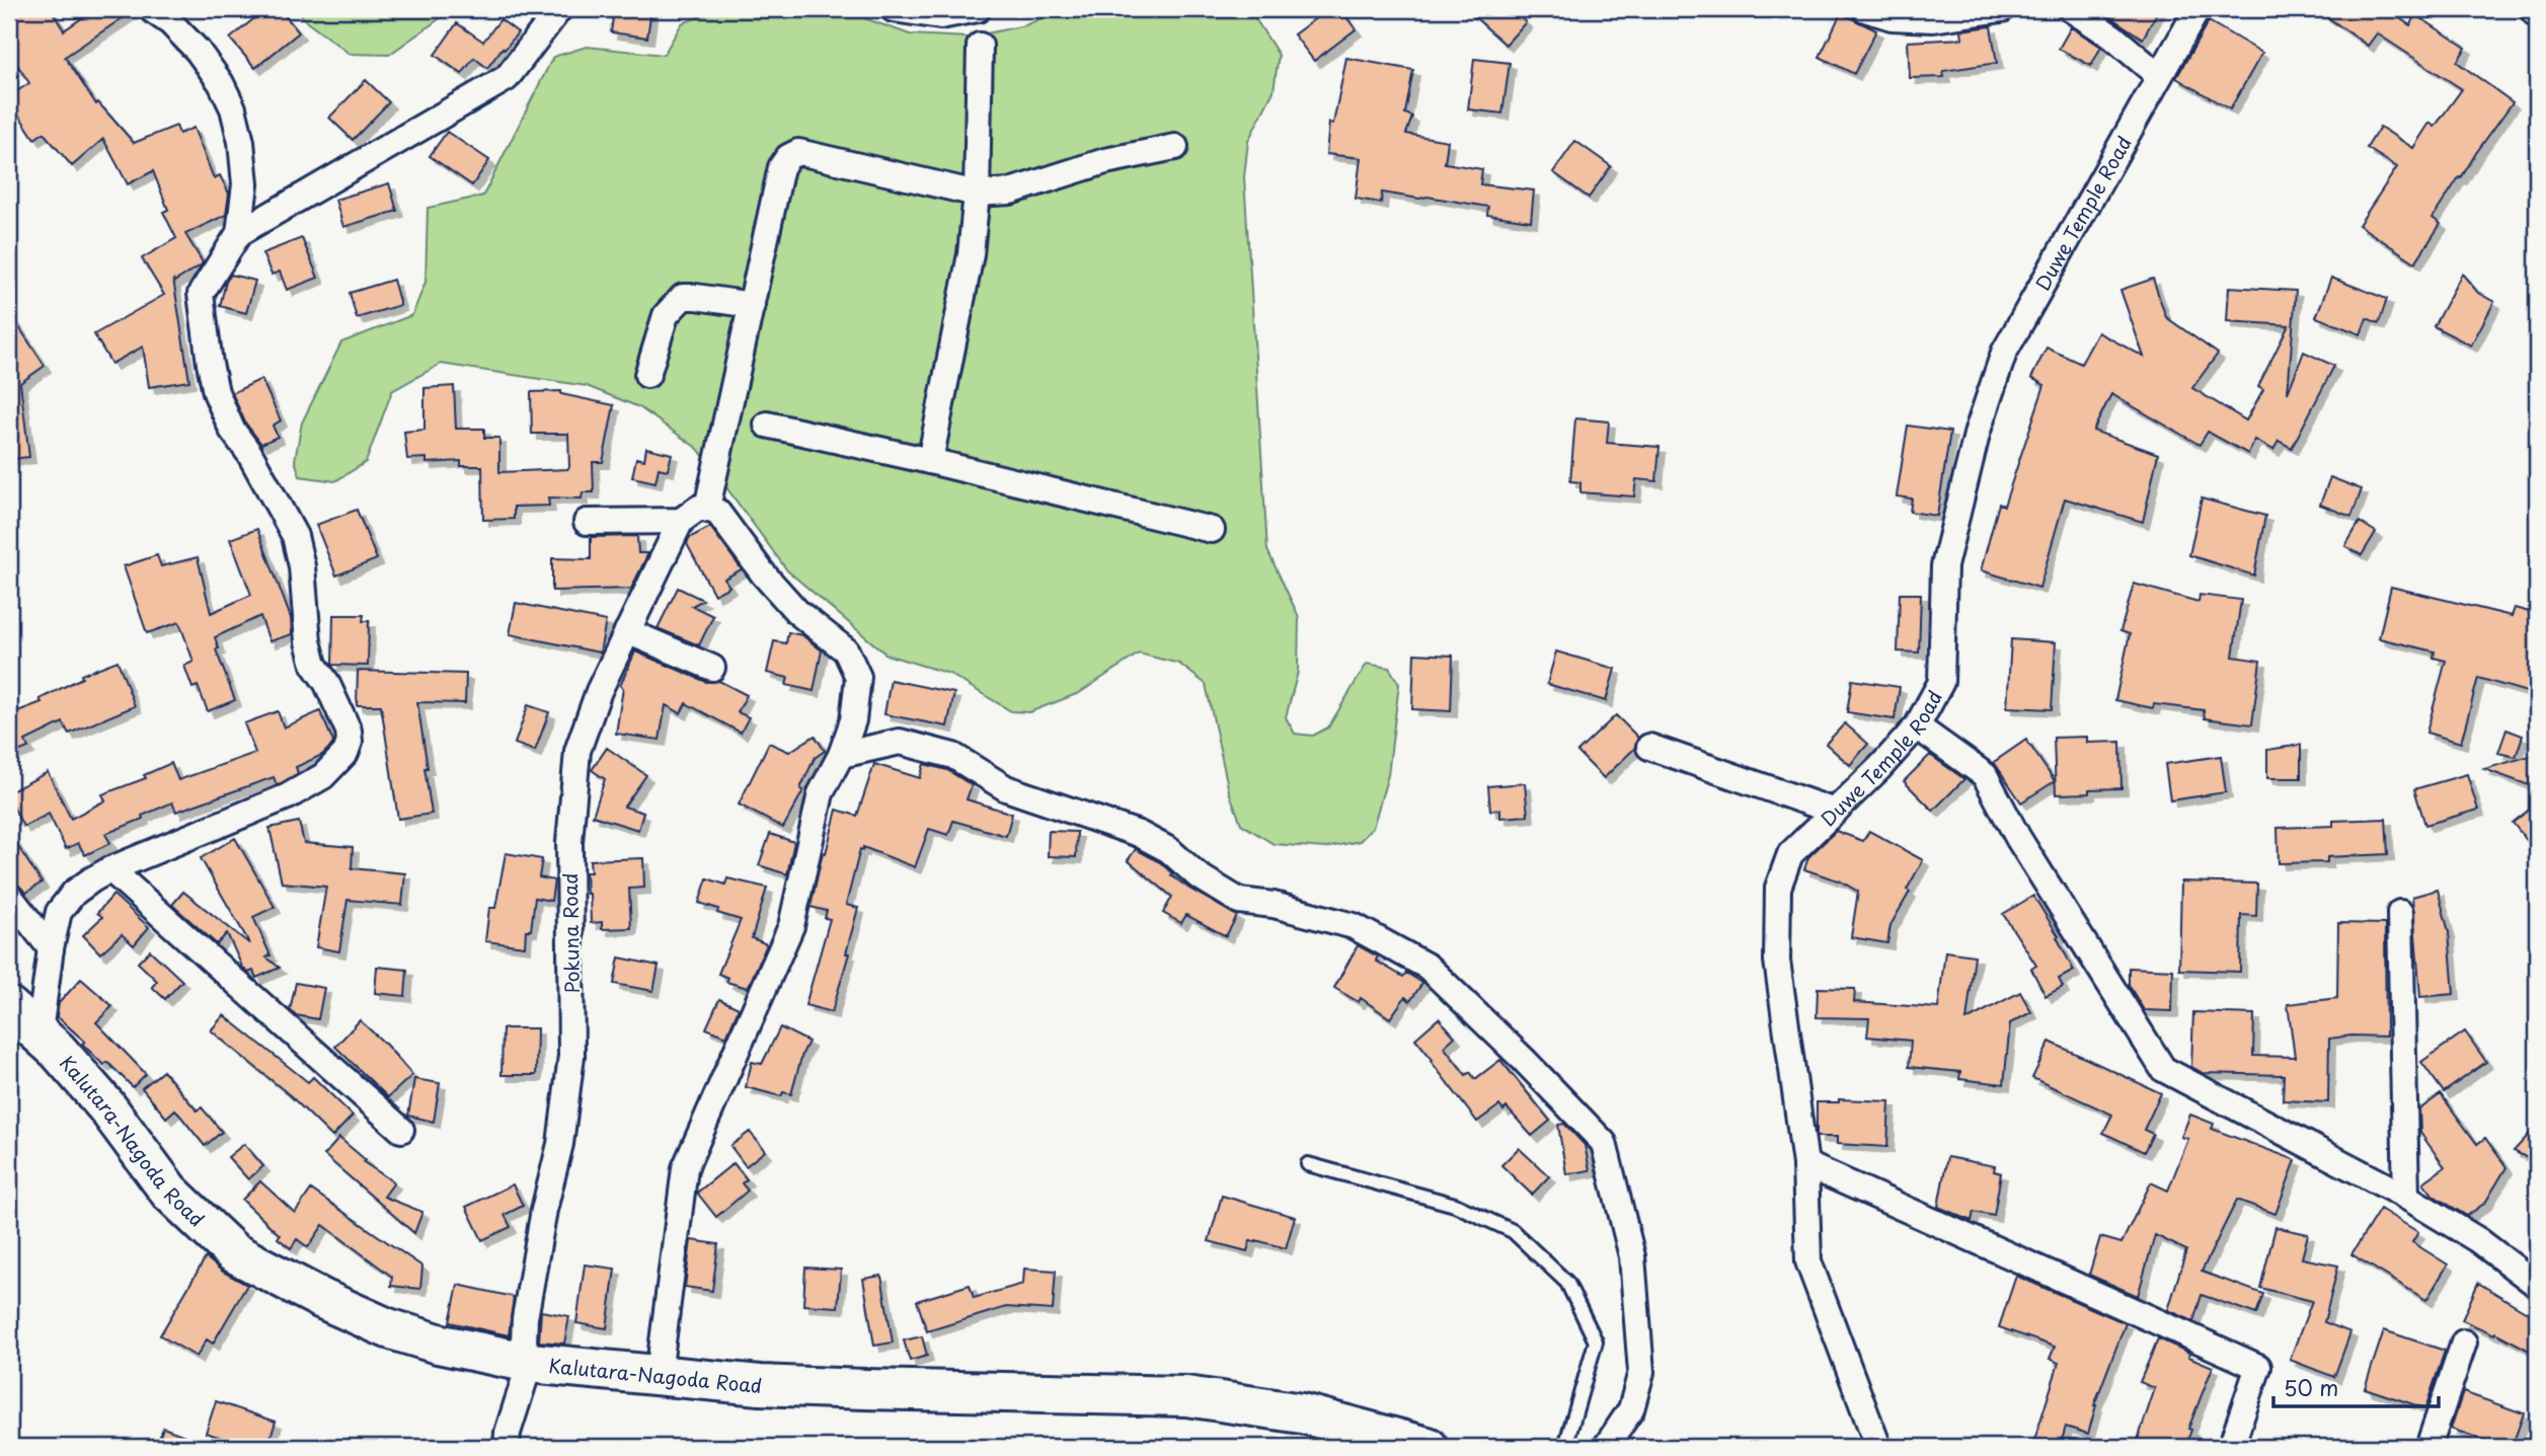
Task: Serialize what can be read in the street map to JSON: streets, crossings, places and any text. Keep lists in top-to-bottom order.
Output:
{
  "streets": {
    "main road": ["Kalutara-Nagoda Road"],
    "street": ["Duwe Temple Road", "Pokuna Road"]
  },
  "crossings": [
    ["Pokuna Road", "Kalutara-Nagoda Road"]
  ],
  "scale_bar": "50 m"
}
